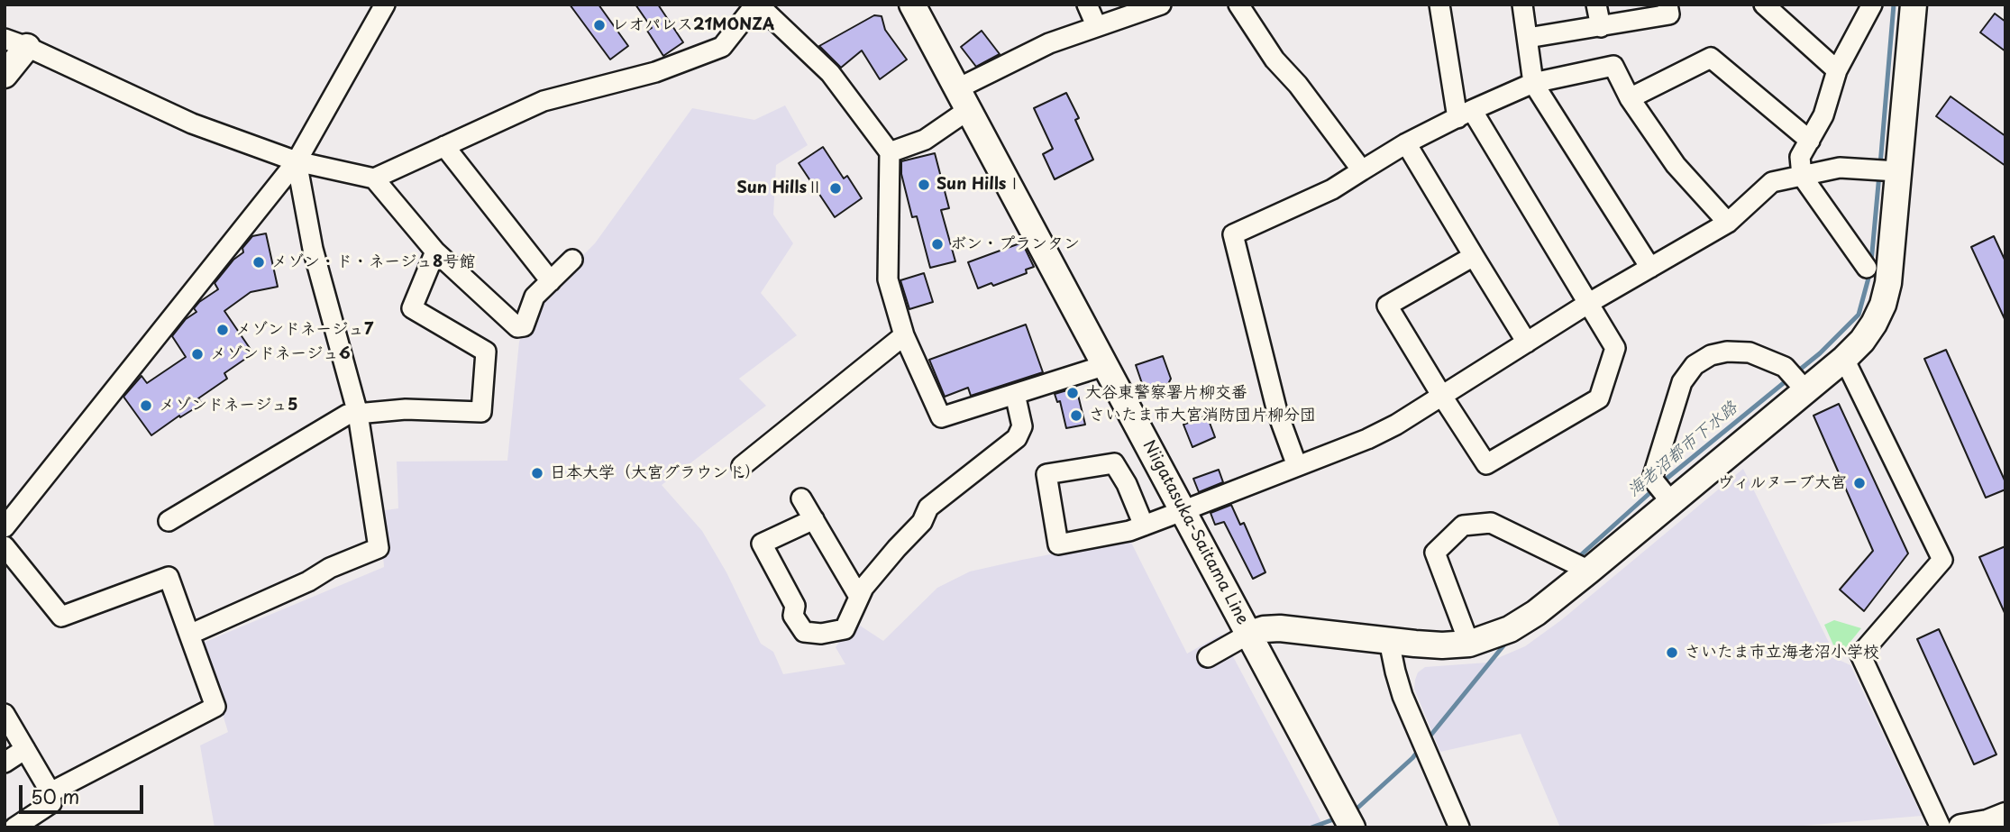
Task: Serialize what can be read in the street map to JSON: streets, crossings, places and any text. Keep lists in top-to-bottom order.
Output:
{
  "streets": {
    "street": ["Niigatasuka-Saitama Line"]
  },
  "water": ["海老沼都市下水路"],
  "places": [
    "レオパレス21MONZA",
    "Sun HillsⅠ",
    "Sun HillsⅡ",
    "ボン・プランタン",
    "メゾン・ド・ネージュ8号館",
    "メゾンドネージュ7",
    "メゾンドネージュ6",
    "大谷東警察署片柳交番",
    "メゾンドネージュ5",
    "さいたま市大宮消防団片柳分団",
    "日本大学（大宮グラウンド）",
    "ヴィルヌーブ大宮",
    "さいたま市立海老沼小学校"
  ],
  "scale_bar": "50 m"
}
